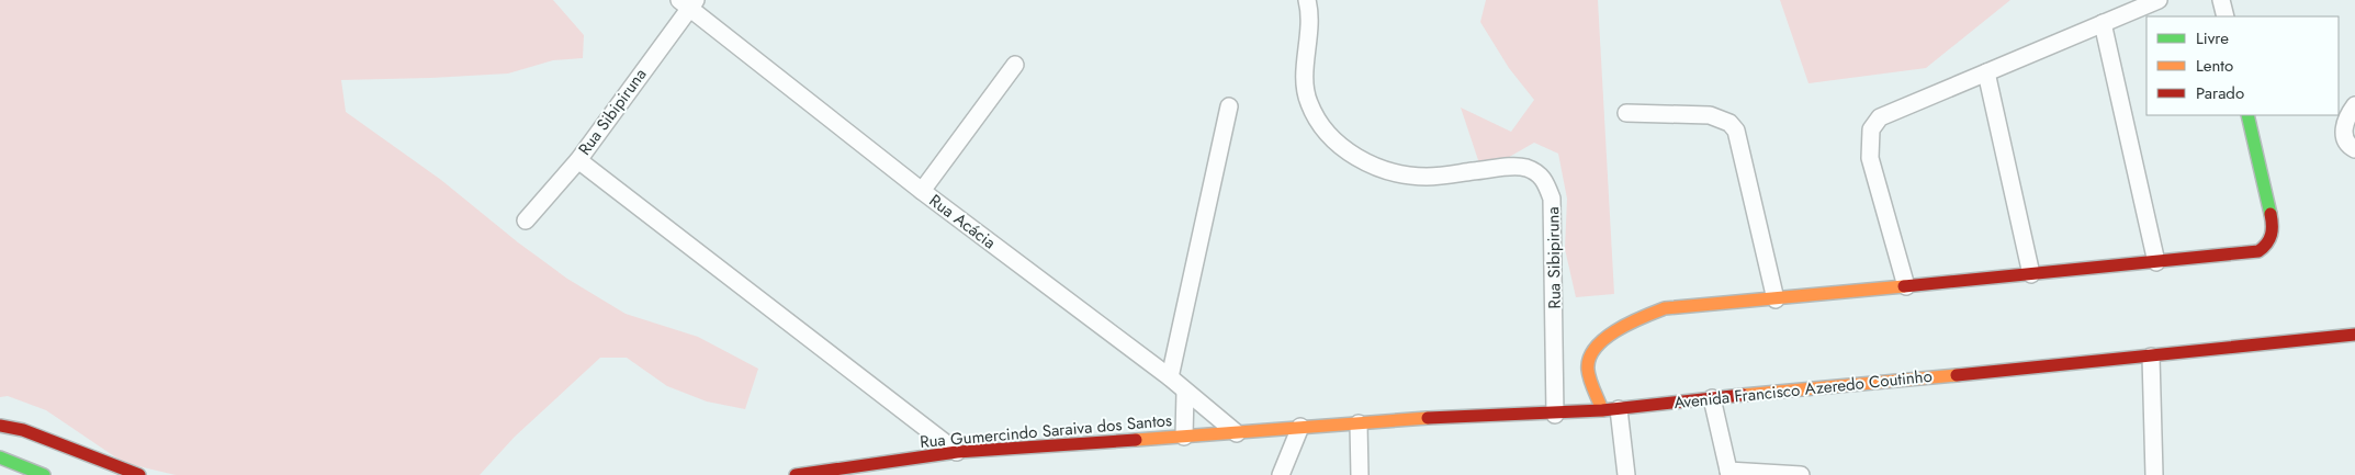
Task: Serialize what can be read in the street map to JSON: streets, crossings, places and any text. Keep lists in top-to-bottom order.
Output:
{
  "streets": {
    "main road": ["Avenida Francisco Azeredo Coutinho", "Rua Gumercindo Saraiva dos Santos"],
    "street": ["Rua Sibipiruna", "Rua Acácia"]
  },
  "crossings": [
    ["Rua Sibipiruna", "Rua Acácia"],
    ["Rua Sibipiruna", "Avenida Francisco Azeredo Coutinho"],
    ["Rua Acácia", "Rua Gumercindo Saraiva dos Santos"],
    ["Avenida Francisco Azeredo Coutinho", "Rua Gumercindo Saraiva dos Santos"]
  ],
  "legend": ["Livre", "Lento", "Parado"]
}
